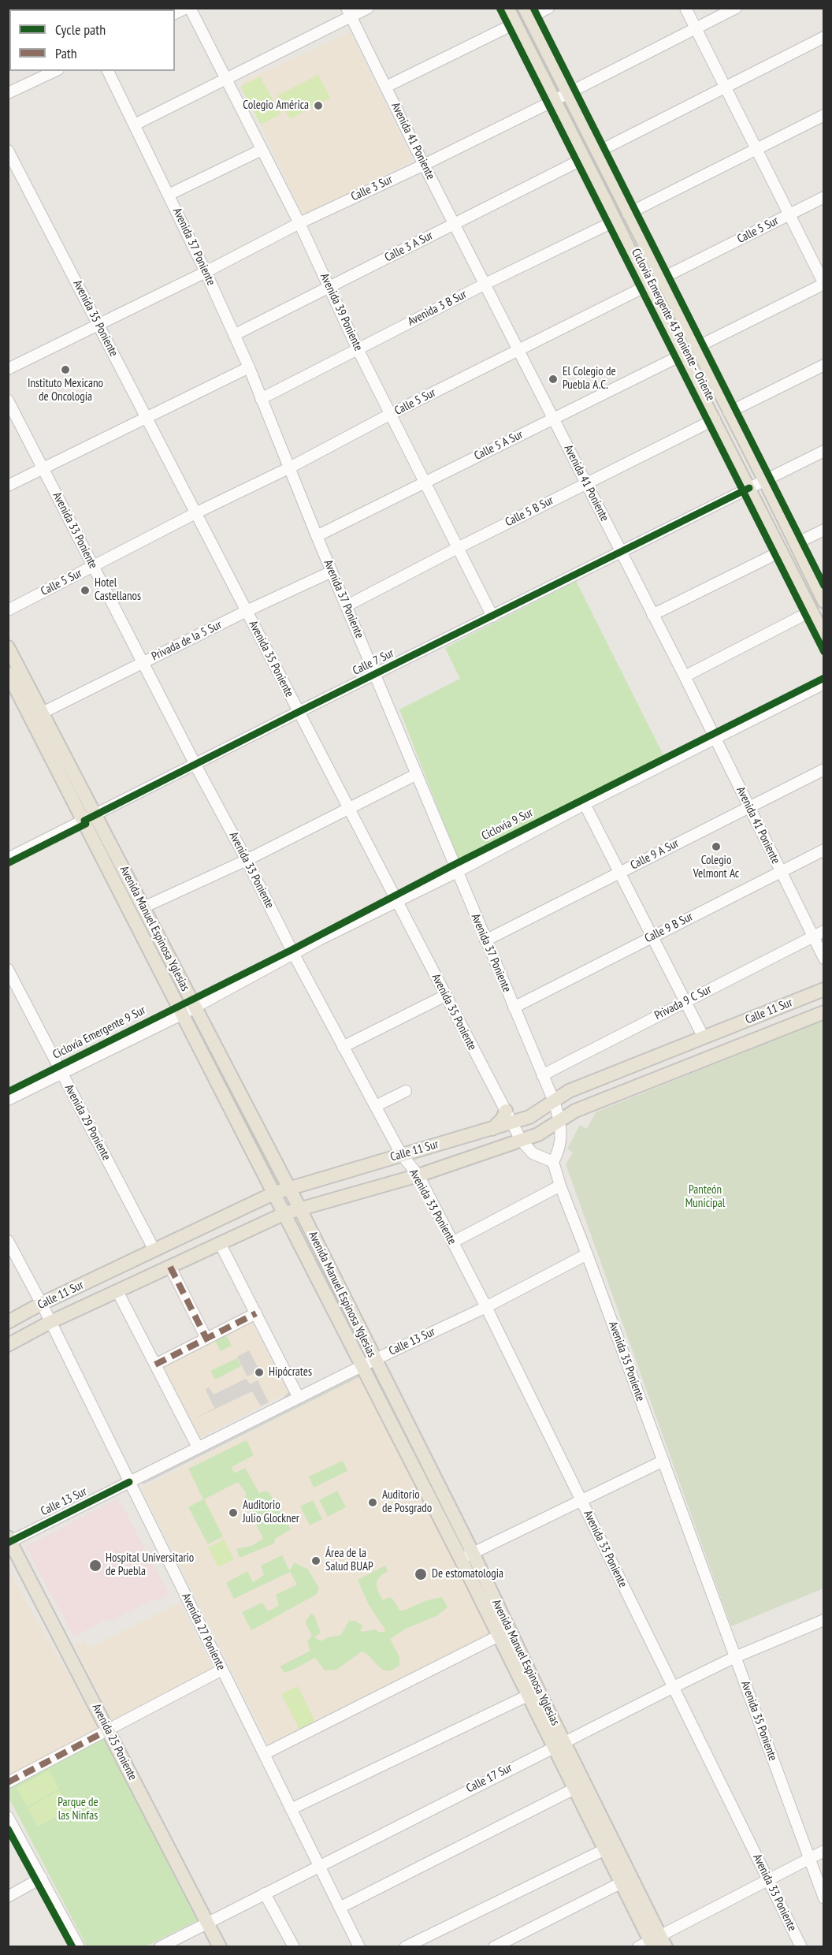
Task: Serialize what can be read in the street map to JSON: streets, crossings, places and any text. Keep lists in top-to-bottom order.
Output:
{
  "streets": {
    "main road": ["Avenida Manuel Espinosa Yglesias", "Calle 11 Sur", "Avenida 25 Poniente"],
    "street": [
      "Avenida 41 Poniente",
      "Calle 3 Sur",
      "Calle 5 Sur",
      "Avenida 37 Poniente",
      "Calle 3 A Sur",
      "Avenida 3 B Sur",
      "Avenida 39 Poniente",
      "Avenida 35 Poniente",
      "Calle 5 A Sur",
      "Calle 5 B Sur",
      "Avenida 33 Poniente",
      "Privada de la 5 Sur",
      "Calle 7 Sur",
      "Calle 9 A Sur",
      "Calle 9 B Sur",
      "Privada 9 C Sur",
      "Avenida 29 Poniente",
      "Calle 13 Sur",
      "Avenida 27 Poniente",
      "Calle 17 Sur"
    ],
    "cycle path": ["Ciclovía Emergente 43 Poniente - Oriente", "Ciclovía 9 Sur"]
  },
  "crossings": [
    ["Avenida 41 Poniente", "Calle 3 Sur"],
    ["Avenida 41 Poniente", "Calle 5 Sur"],
    ["Avenida 41 Poniente", "Calle 3 A Sur"],
    ["Avenida 41 Poniente", "Avenida 3 B Sur"],
    ["Avenida 41 Poniente", "Calle 5 A Sur"],
    ["Avenida 41 Poniente", "Calle 5 B Sur"],
    ["Avenida 41 Poniente", "Calle 7 Sur"],
    ["Avenida 41 Poniente", "Calle 9 A Sur"],
    ["Avenida 41 Poniente", "Calle 9 B Sur"],
    ["Avenida 41 Poniente", "Privada 9 C Sur"],
    ["Calle 3 Sur", "Avenida 37 Poniente"],
    ["Calle 3 Sur", "Avenida 39 Poniente"],
    ["Calle 3 Sur", "Avenida 35 Poniente"],
    ["Calle 5 Sur", "Avenida 37 Poniente"],
    ["Calle 5 Sur", "Avenida 39 Poniente"],
    ["Calle 5 Sur", "Avenida 35 Poniente"],
    ["Calle 5 Sur", "Avenida 33 Poniente"],
    ["Avenida 37 Poniente", "Calle 3 A Sur"],
    ["Avenida 37 Poniente", "Avenida 3 B Sur"],
    ["Avenida 37 Poniente", "Avenida 35 Poniente"],
    ["Avenida 37 Poniente", "Calle 5 A Sur"],
    ["Avenida 37 Poniente", "Calle 5 B Sur"],
    ["Avenida 37 Poniente", "Privada de la 5 Sur"],
    ["Avenida 37 Poniente", "Calle 7 Sur"],
    ["Avenida 37 Poniente", "Calle 9 A Sur"],
    ["Avenida 37 Poniente", "Calle 9 B Sur"],
    ["Avenida 37 Poniente", "Privada 9 C Sur"],
    ["Avenida 37 Poniente", "Calle 11 Sur"],
    ["Calle 3 A Sur", "Avenida 39 Poniente"],
    ["Avenida 3 B Sur", "Avenida 39 Poniente"],
    ["Avenida 39 Poniente", "Calle 5 A Sur"],
    ["Avenida 39 Poniente", "Calle 5 B Sur"],
    ["Avenida 39 Poniente", "Calle 7 Sur"],
    ["Avenida 35 Poniente", "Privada de la 5 Sur"],
    ["Avenida 35 Poniente", "Calle 7 Sur"],
    ["Avenida 35 Poniente", "Calle 11 Sur"],
    ["Avenida 35 Poniente", "Calle 13 Sur"],
    ["Avenida 35 Poniente", "Calle 17 Sur"],
    ["Avenida 33 Poniente", "Privada de la 5 Sur"],
    ["Avenida 33 Poniente", "Calle 7 Sur"],
    ["Avenida 33 Poniente", "Calle 11 Sur"],
    ["Avenida 33 Poniente", "Calle 13 Sur"],
    ["Avenida 33 Poniente", "Calle 17 Sur"],
    ["Privada de la 5 Sur", "Avenida Manuel Espinosa Yglesias"],
    ["Calle 7 Sur", "Avenida Manuel Espinosa Yglesias"],
    ["Avenida Manuel Espinosa Yglesias", "Calle 11 Sur"],
    ["Avenida Manuel Espinosa Yglesias", "Calle 13 Sur"],
    ["Avenida Manuel Espinosa Yglesias", "Calle 17 Sur"],
    ["Calle 11 Sur", "Avenida 29 Poniente"],
    ["Calle 11 Sur", "Avenida 27 Poniente"],
    ["Calle 13 Sur", "Avenida 27 Poniente"],
    ["Calle 13 Sur", "Avenida 25 Poniente"],
    ["Avenida 27 Poniente", "Calle 17 Sur"],
    ["Avenida 25 Poniente", "Calle 17 Sur"]
  ],
  "parks": ["Panteón Municipal", "Parque de las Ninfas"],
  "places": [
    "Colegio América",
    "Instituto Mexicano de Oncología",
    "El Colegio de Puebla A.C.",
    "Hotel Castellanos",
    "Colegio Velmont Ac",
    "Hipócrates",
    "Auditorio de Posgrado",
    "Auditorio Julio Glockner",
    "Área de la Salud BUAP",
    "Hospital Universitario de Puebla",
    "De estomatologia"
  ],
  "legend": ["Cycle path", "Path"]
}
